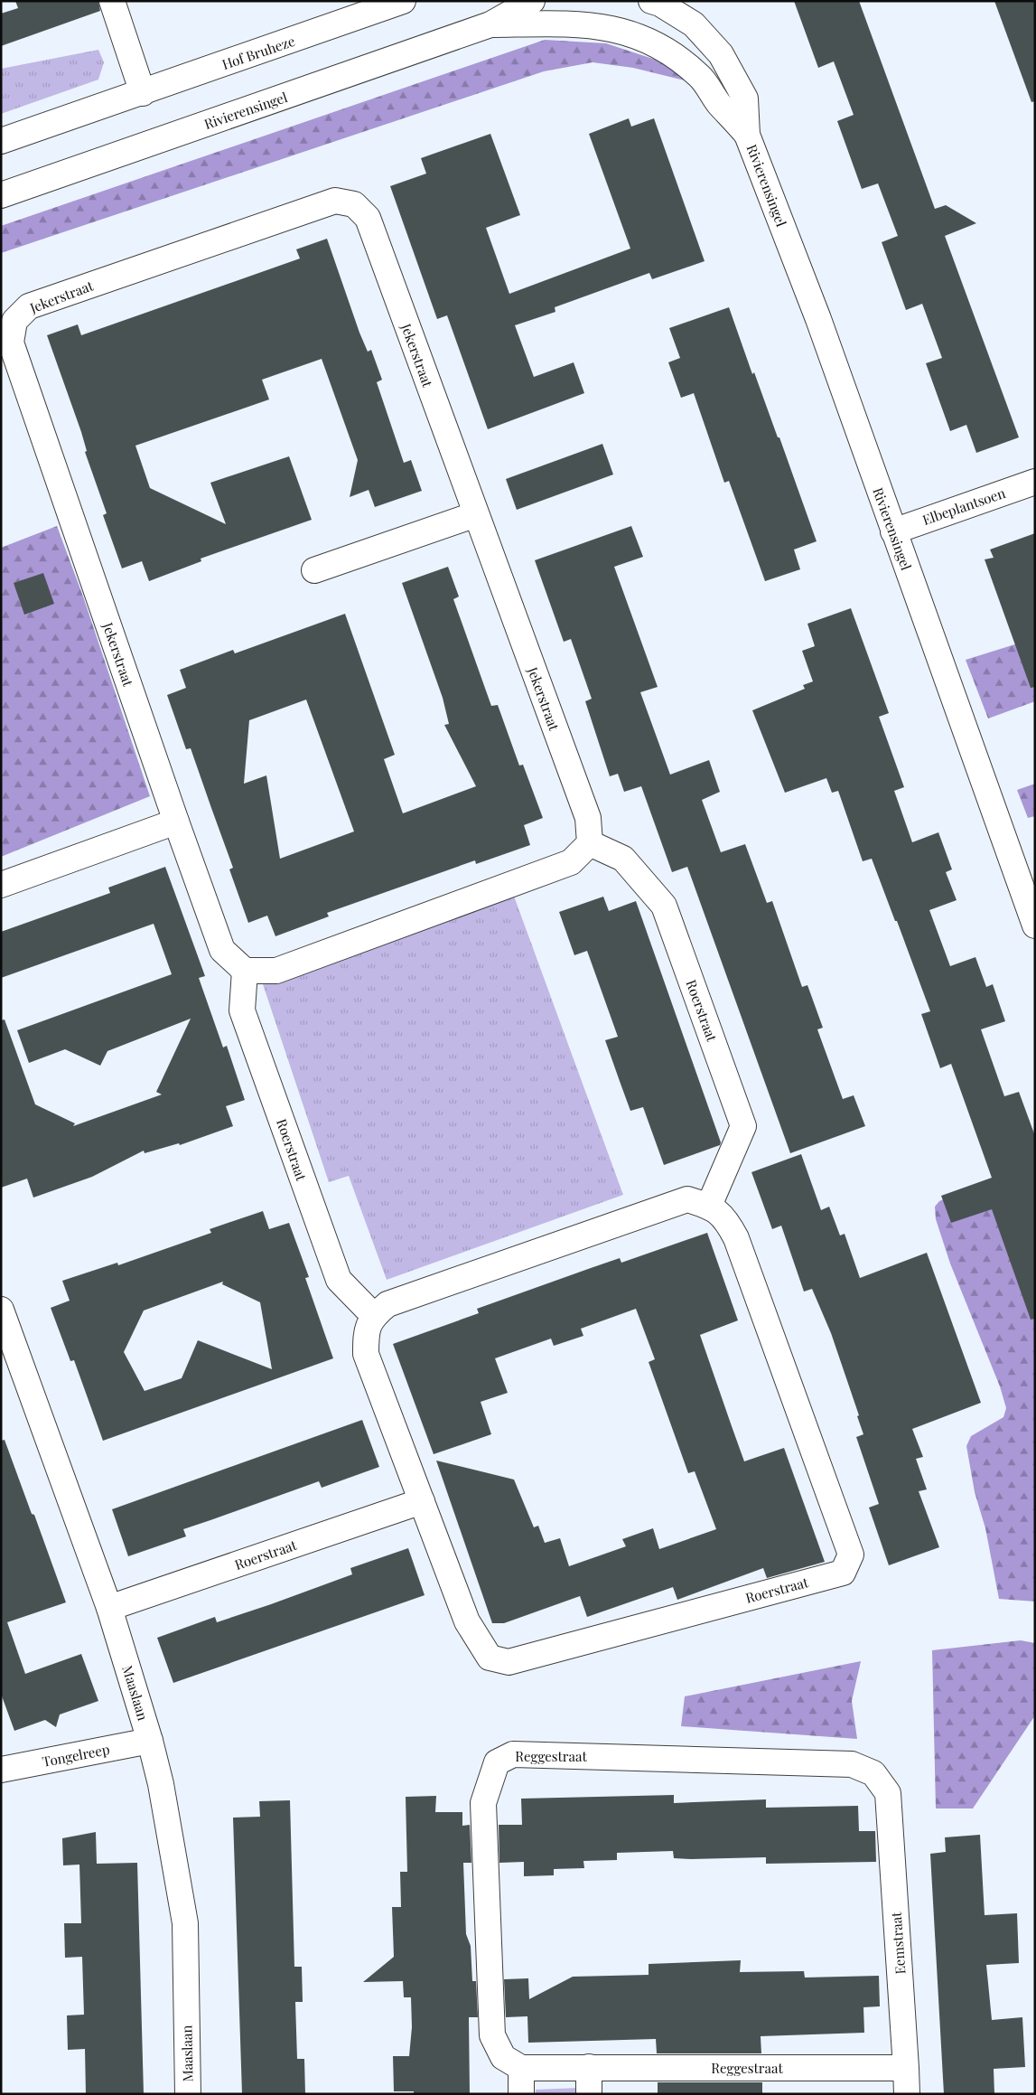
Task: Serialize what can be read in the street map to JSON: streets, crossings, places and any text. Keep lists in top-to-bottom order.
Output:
{
  "streets": {
    "street": [
      "Hof Bruheze",
      "Rivierensingel",
      "Jekerstraat",
      "Elbeplantsoen",
      "Roerstraat",
      "Maaslaan",
      "Tongelreep",
      "Reggestraat",
      "Eemstraat"
    ]
  },
  "crossings": [
    ["Rivierensingel", "Elbeplantsoen"],
    ["Jekerstraat", "Roerstraat"],
    ["Roerstraat", "Maaslaan"],
    ["Maaslaan", "Tongelreep"],
    ["Reggestraat", "Eemstraat"]
  ]
}
